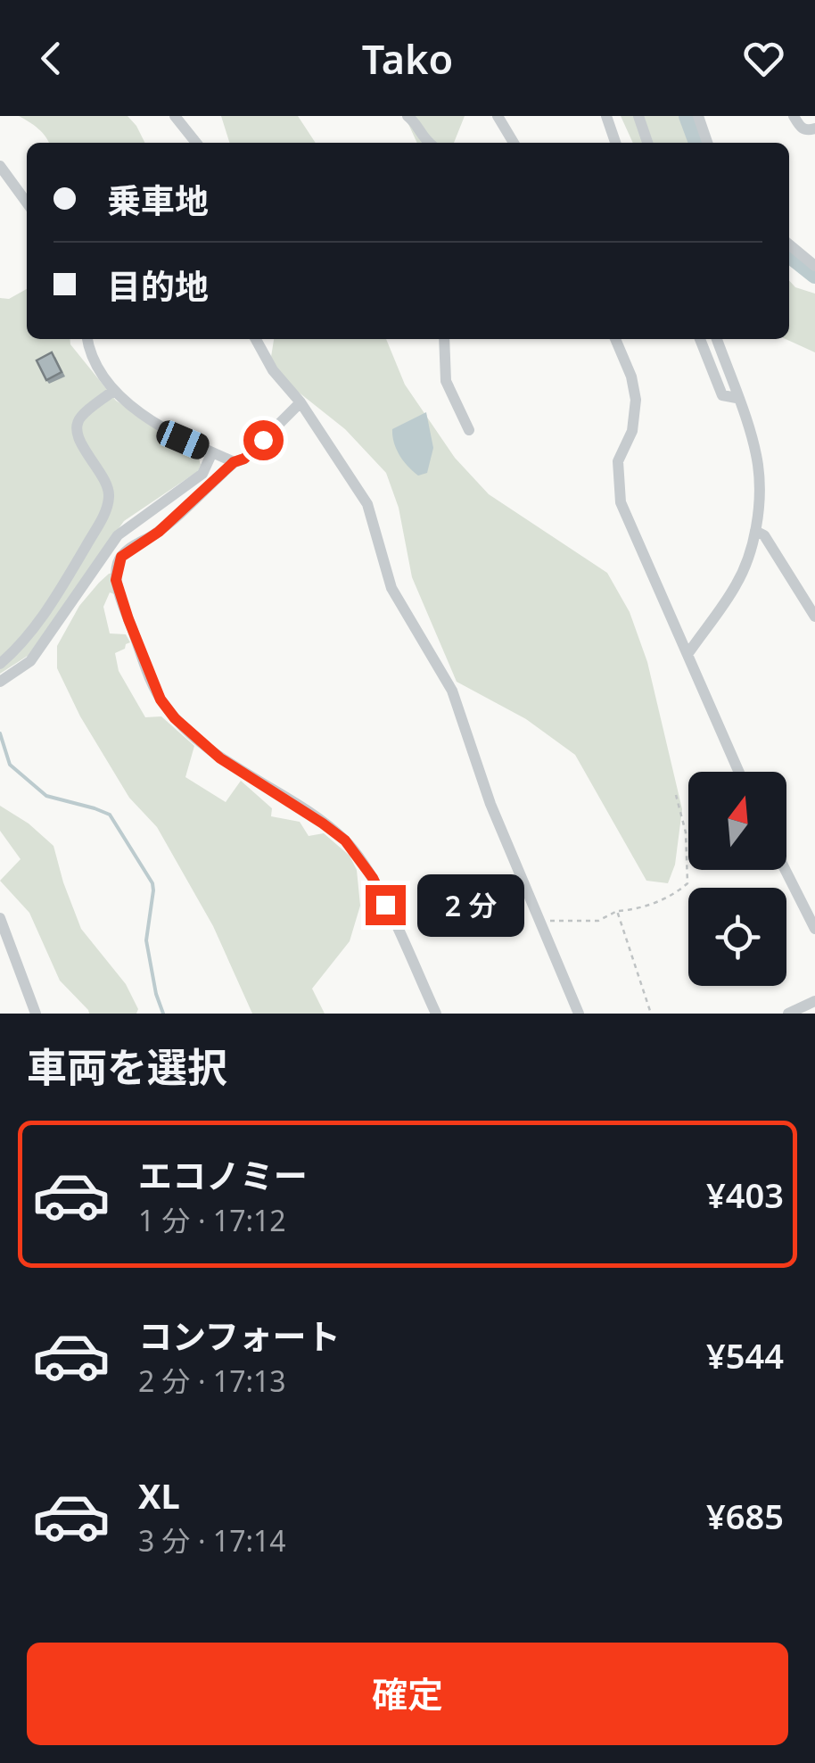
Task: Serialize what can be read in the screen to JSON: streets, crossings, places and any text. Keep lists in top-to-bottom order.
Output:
{
  "north": "top",
  "page": {
    "header": "Tako",
    "banner": ["乗車地", "目的地"],
    "bubble": "2 分",
    "heading": "車両を選択",
    "list": [
      {
        "name": "エコノミー",
        "note": "1 分 · 17:12",
        "value": "¥403"
      },
      {
        "name": "コンフォート",
        "note": "2 分 · 17:13",
        "value": "¥544"
      },
      {
        "name": "XL",
        "note": "3 分 · 17:14",
        "value": "¥685"
      }
    ],
    "buttons": "確定"
  }
}
